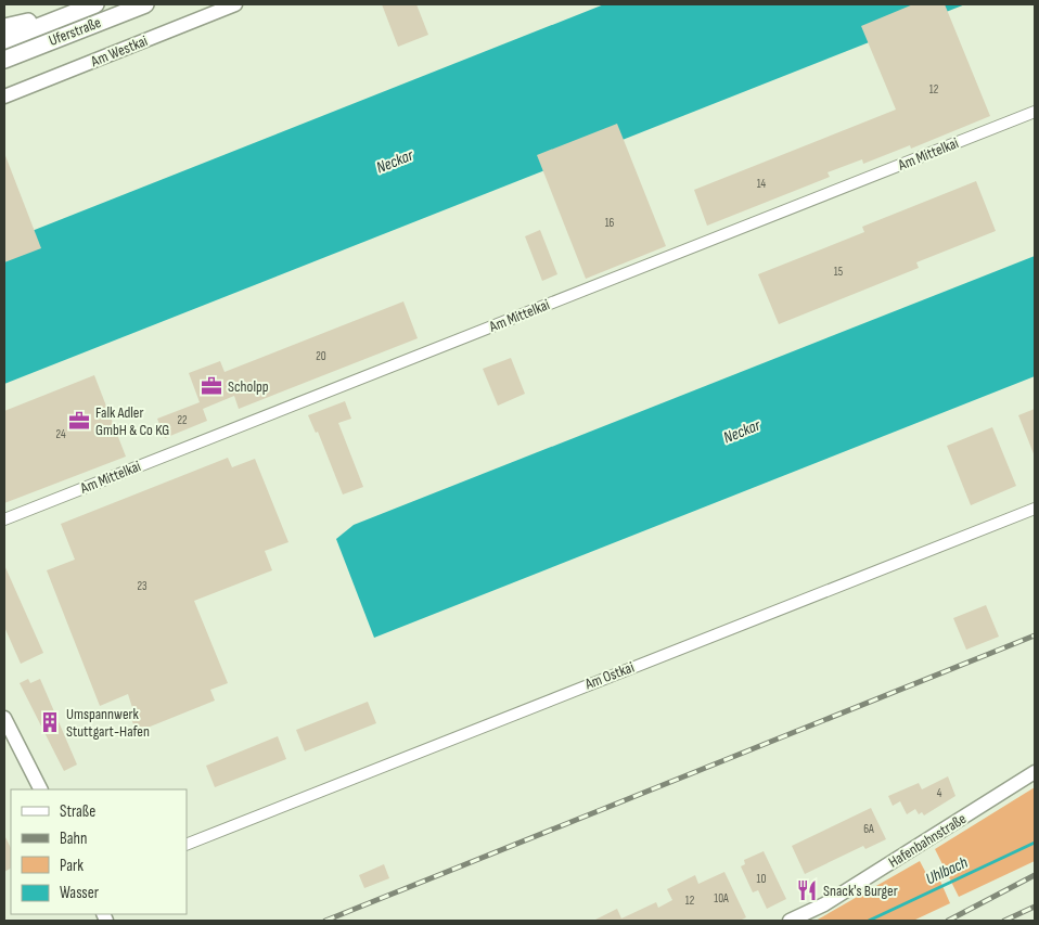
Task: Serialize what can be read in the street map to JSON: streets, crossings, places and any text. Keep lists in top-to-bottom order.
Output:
{
  "streets": {
    "highway": ["Uferstraße"],
    "main road": ["Am Westkai", "Hafenbahnstraße"],
    "street": ["Am Mittelkai", "Am Ostkai"]
  },
  "water": ["Neckar", "Uhlbach"],
  "places": {
    "office": ["Scholpp", "Falk Adler GmbH & Co KG"],
    "building": ["Umspannwerk Stuttgart-Hafen"],
    "restaurant": ["Snack's Burger"]
  },
  "house_numbers": [
    "12",
    "14",
    "16",
    "15",
    "20",
    "22",
    "24",
    "23",
    "4",
    "6A",
    "10",
    "10A",
    "12"
  ],
  "legend": [
    "Straße",
    "Bahn",
    "Park",
    "Wasser"
  ]
}
